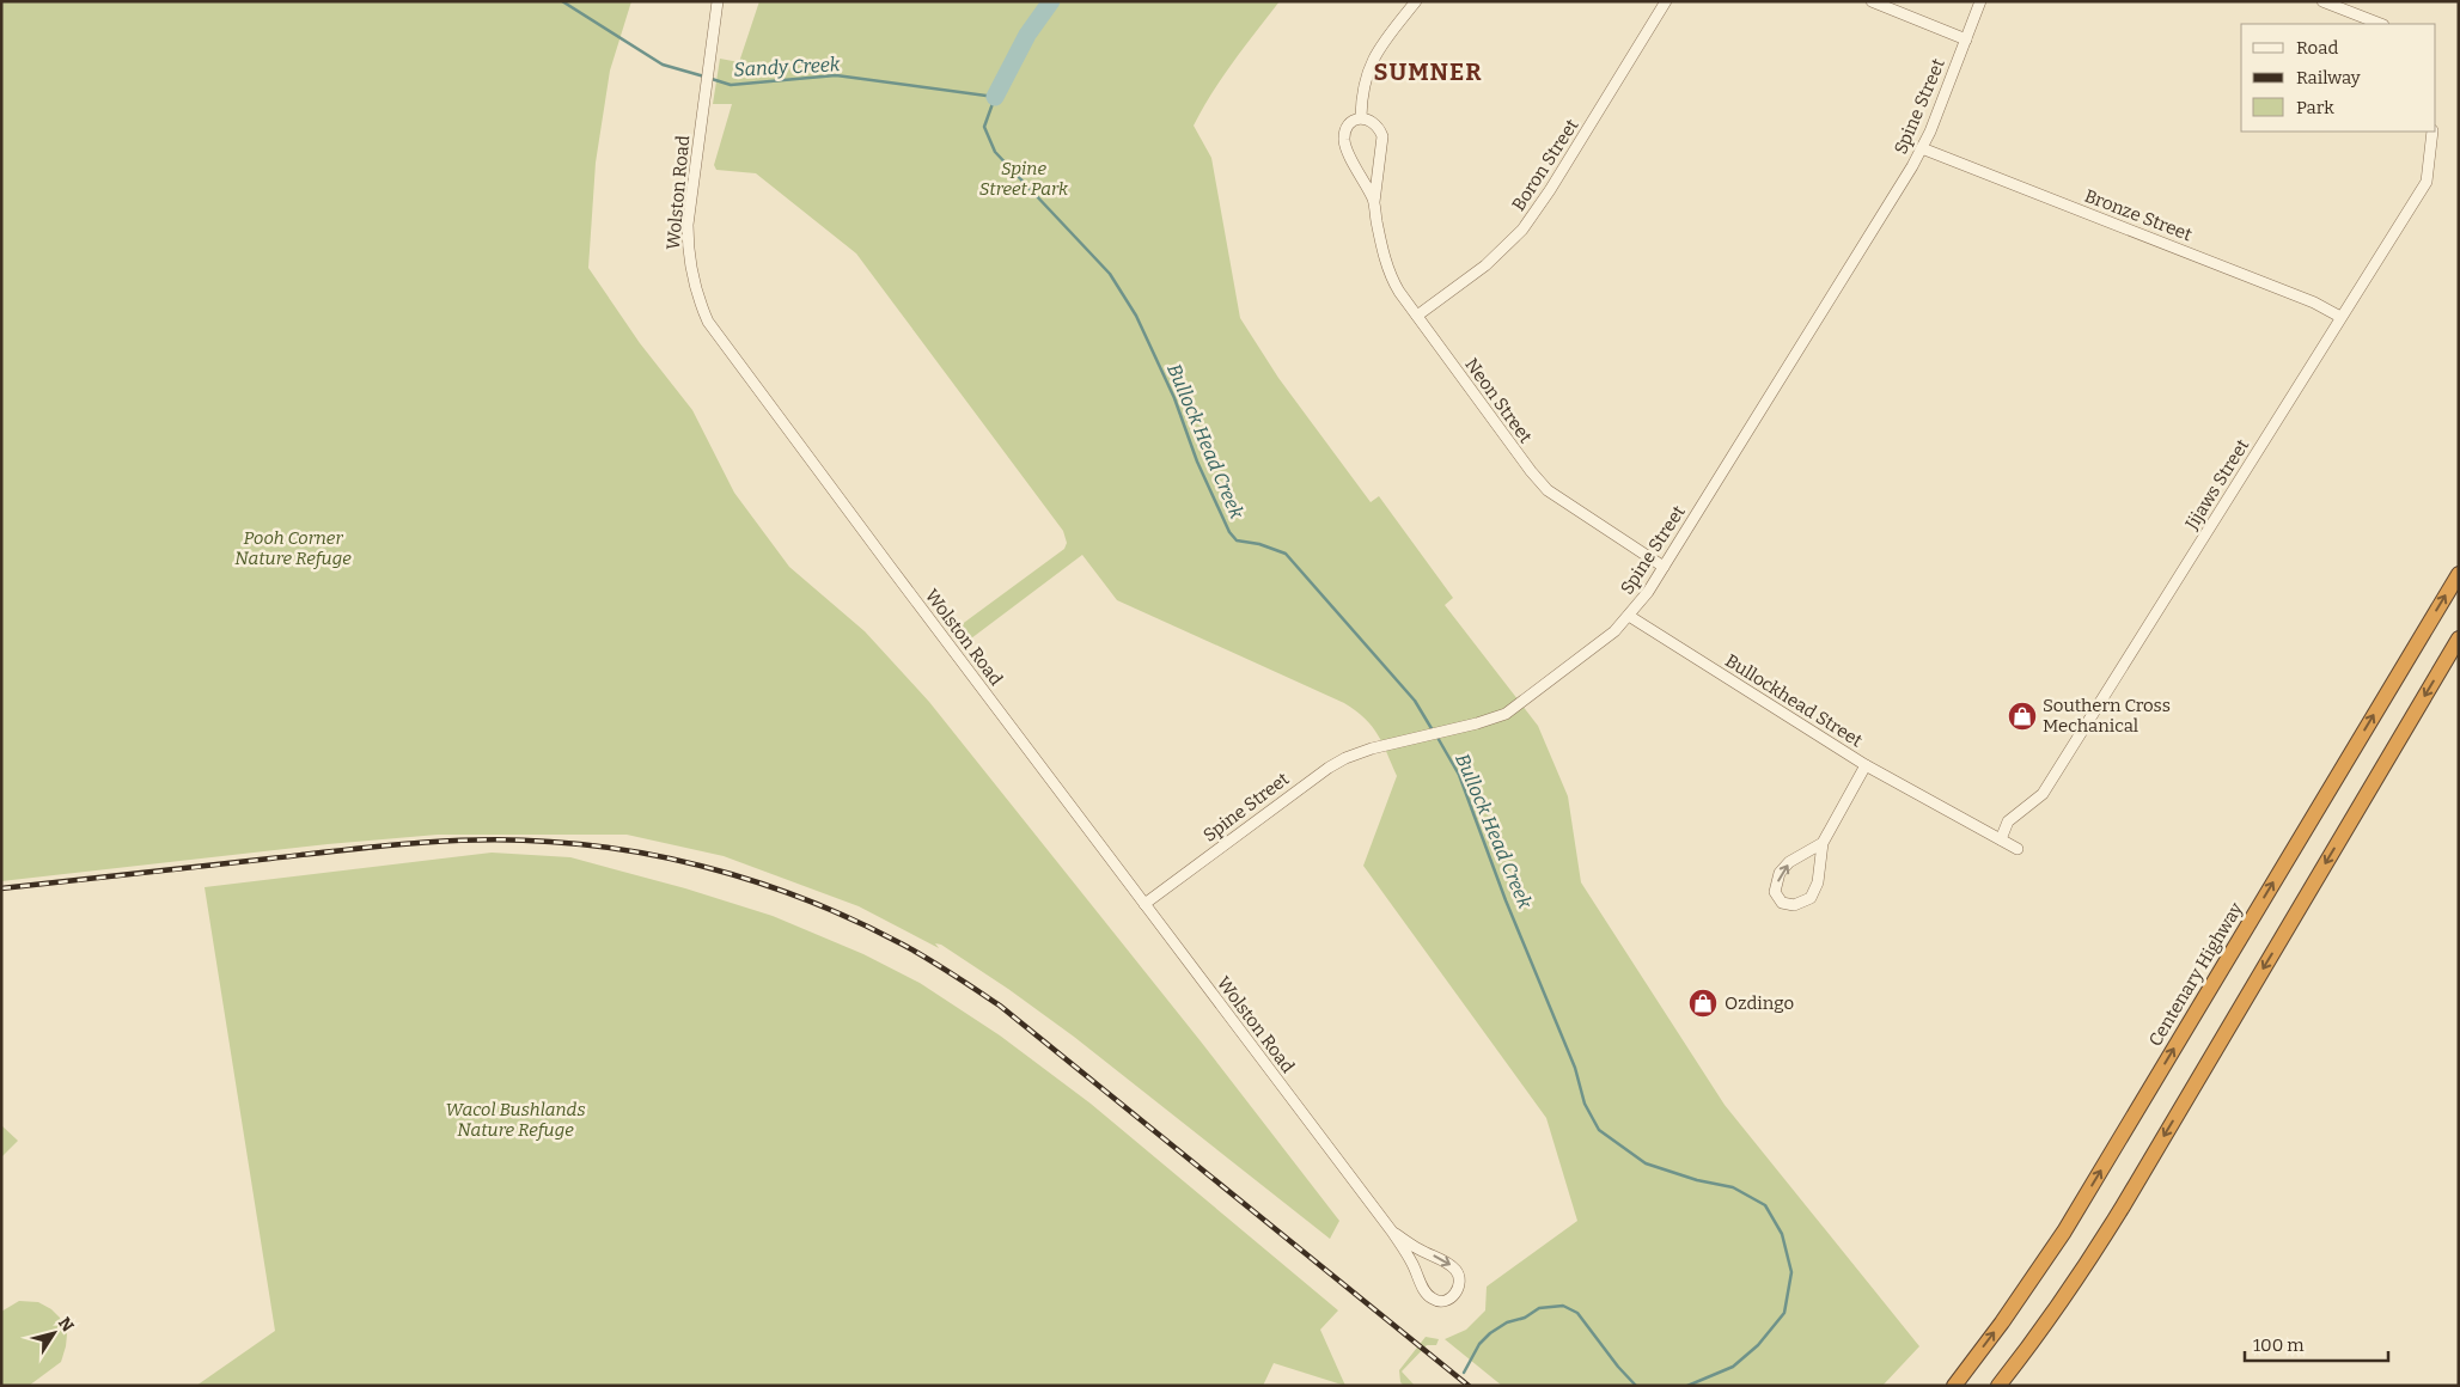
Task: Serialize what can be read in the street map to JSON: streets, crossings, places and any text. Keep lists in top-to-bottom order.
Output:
{
  "streets": {
    "highway": ["Centenary Highway"],
    "street": [
      "Spine Street",
      "Boron Street",
      "Wolston Road",
      "Bronze Street",
      "Neon Street",
      "Jijaws Street",
      "Bullockhead Street"
    ]
  },
  "crossings": [
    ["Spine Street", "Wolston Road"],
    ["Spine Street", "Bronze Street"],
    ["Spine Street", "Neon Street"],
    ["Spine Street", "Bullockhead Street"],
    ["Boron Street", "Neon Street"],
    ["Bronze Street", "Jijaws Street"],
    ["Jijaws Street", "Bullockhead Street"]
  ],
  "districts": ["SUMNER"],
  "water": ["Sandy Creek", "Bullock Head Creek"],
  "parks": ["Spine Street Park", "Pooh Corner Nature Refuge", "Wacol Bushlands Nature Refuge"],
  "places": {
    "shop": ["Southern Cross Mechanical", "Ozdingo"]
  },
  "legend": ["Road", "Railway", "Park"],
  "scale_bar": "100 m",
  "north": "top right"
}
